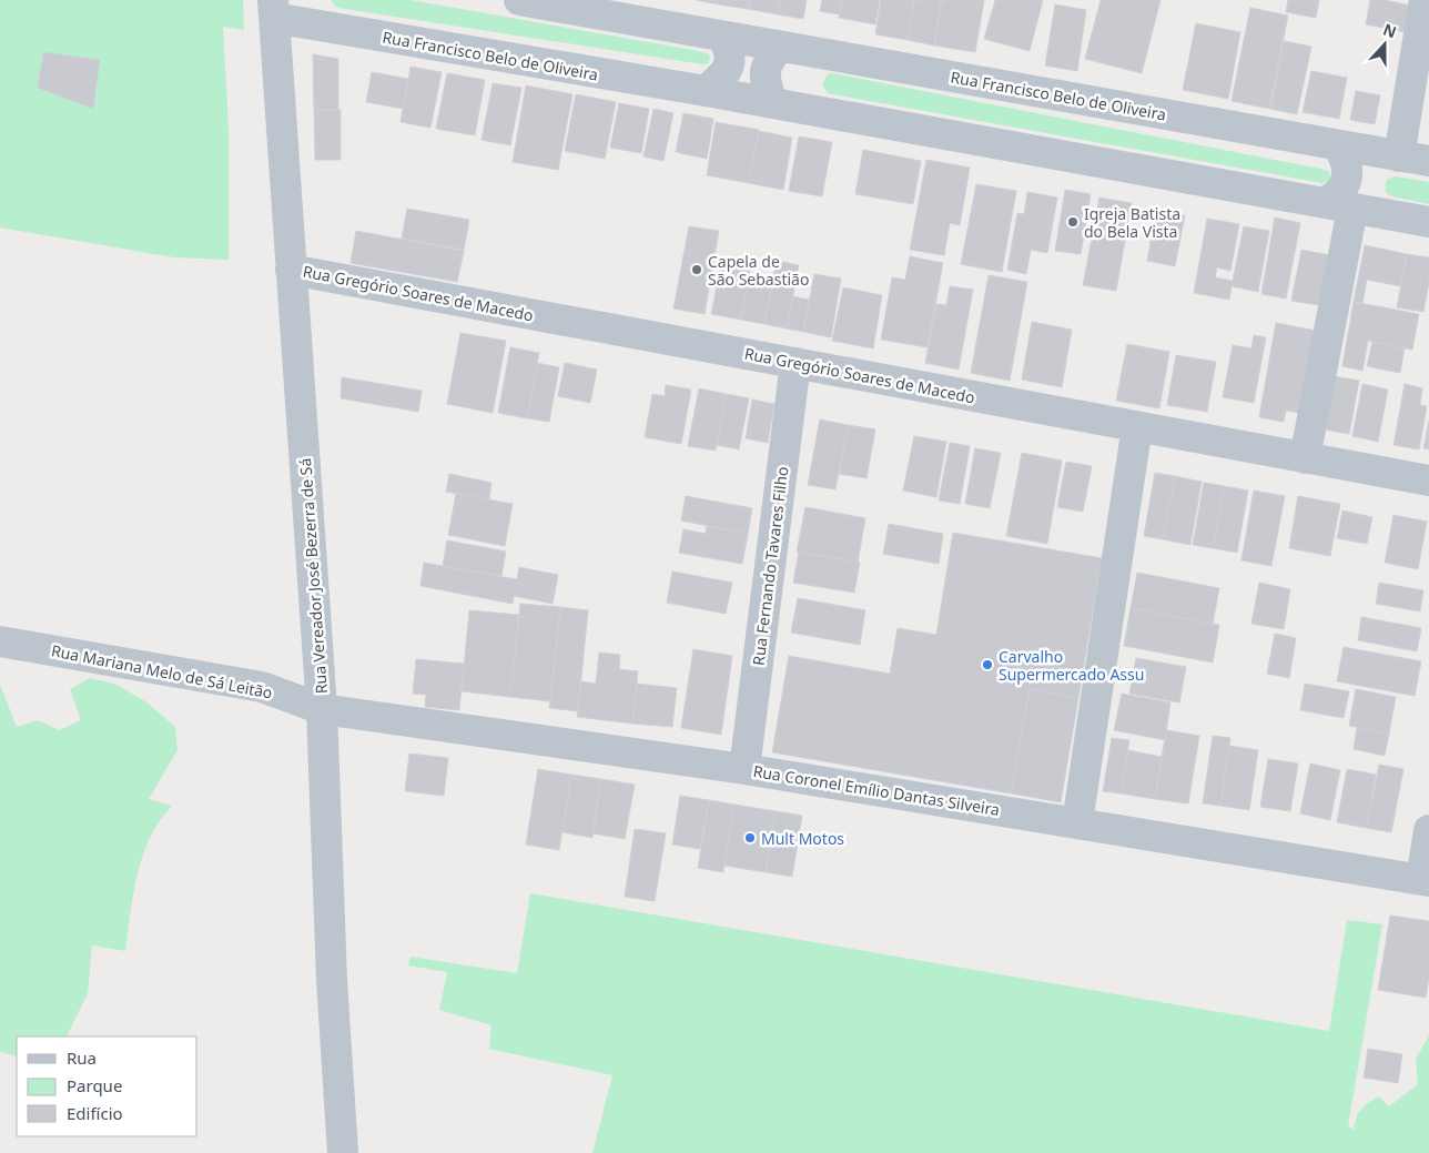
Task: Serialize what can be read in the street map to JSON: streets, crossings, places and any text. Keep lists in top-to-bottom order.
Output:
{
  "streets": {
    "street": [
      "Rua Francisco Belo de Oliveira",
      "Rua Gregório Soares de Macedo",
      "Rua Fernando Tavares Filho",
      "Rua Vereador José Bezerra de Sá",
      "Rua Mariana Melo de Sá Leitão",
      "Rua Coronel Emílio Dantas Silveira"
    ]
  },
  "crossings": [
    ["Rua Francisco Belo de Oliveira", "Rua Vereador José Bezerra de Sá"],
    ["Rua Gregório Soares de Macedo", "Rua Fernando Tavares Filho"],
    ["Rua Gregório Soares de Macedo", "Rua Vereador José Bezerra de Sá"],
    ["Rua Fernando Tavares Filho", "Rua Coronel Emílio Dantas Silveira"],
    ["Rua Vereador José Bezerra de Sá", "Rua Mariana Melo de Sá Leitão"],
    ["Rua Vereador José Bezerra de Sá", "Rua Coronel Emílio Dantas Silveira"],
    ["Rua Mariana Melo de Sá Leitão", "Rua Coronel Emílio Dantas Silveira"]
  ],
  "places": [
    "Igreja Batista do Bela Vista",
    "Capela de São Sebastião",
    "Carvalho Supermercado Assu",
    "Mult Motos"
  ],
  "legend": ["Rua", "Parque", "Edifício"],
  "north": "top"
}
